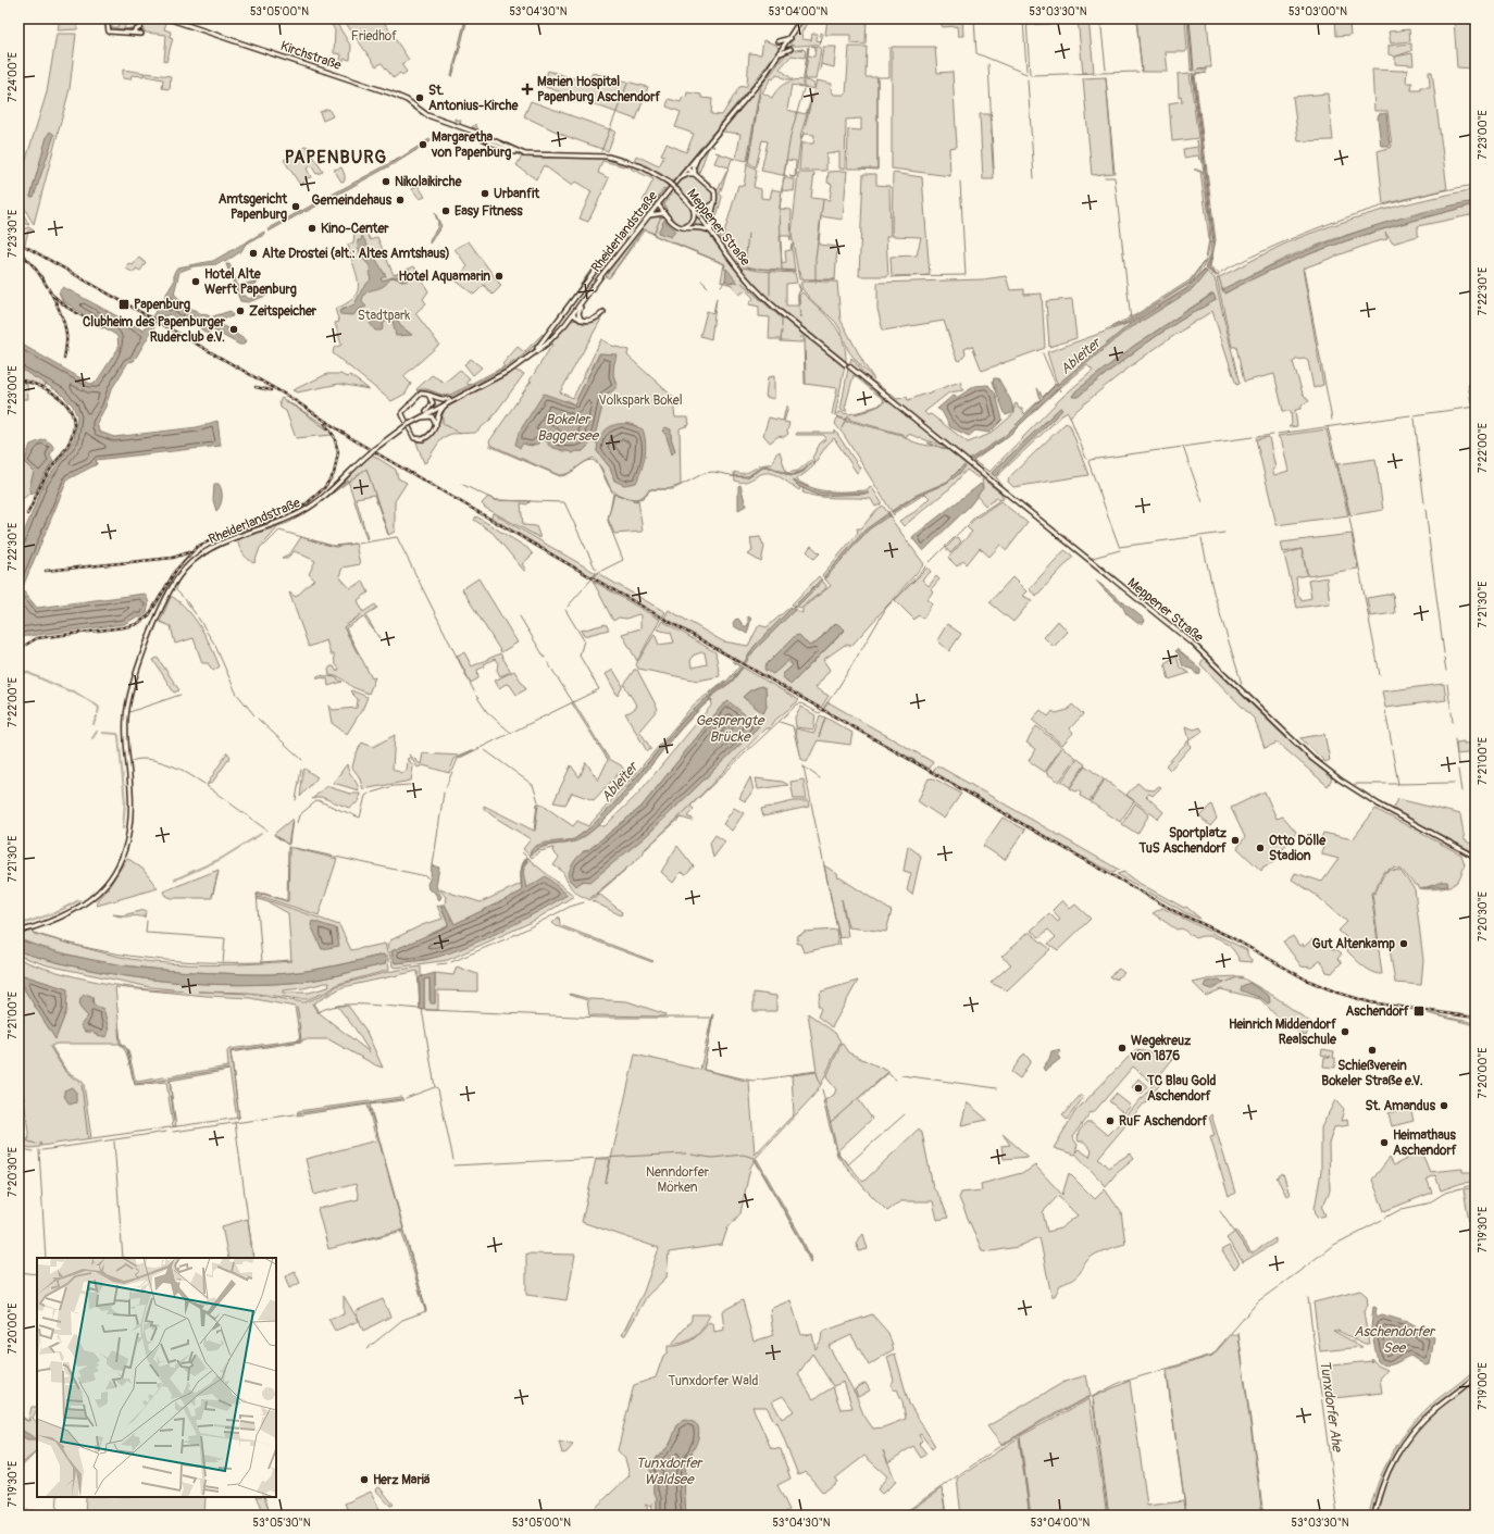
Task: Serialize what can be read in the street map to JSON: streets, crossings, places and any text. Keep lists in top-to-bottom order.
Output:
{
  "streets": {
    "main road": ["Kirchstraße", "Meppener Straße", "Rheiderlandstraße"]
  },
  "crossings": [
    ["Kirchstraße", "Meppener Straße"]
  ],
  "districts": ["PAPENBURG"],
  "water": [
    "Ableiter",
    "Bokeler Baggersee",
    "Gesprengte Brücke",
    "Aschendorfer See",
    "Tunxdorfer Ahe",
    "Tunxdorfer Waldsee"
  ],
  "parks": [
    "Friedhof",
    "Stadtpark",
    "Volkspark Bokel",
    "Nenndorfer Mörken",
    "Tunxdorfer Wald"
  ],
  "places": {
    "health": ["Marien Hospital Papenburg Aschendorf"],
    "other": [
      "St. Antonius-Kirche",
      "Margaretha von Papenburg",
      "Nikolaikirche",
      "Urbanfit",
      "Gemeindehaus",
      "Amtsgericht Papenburg",
      "Easy Fitness",
      "Kino-Center",
      "Alte Drostei (alt.: Altes Amtshaus)",
      "Hotel Aquamarin",
      "Hotel Alte Werft Papenburg",
      "Zeitspeicher",
      "Clubheim des Papenburger Ruderclub e.V.",
      "Sportplatz TuS Aschendorf",
      "Otto Dölle Stadion",
      "Gut Altenkamp",
      "Heinrich Middendorf Realschule",
      "Wegekreuz von 1876",
      "Schießverein Bokeler Straße e.V.",
      "TC Blau Gold Aschendorf",
      "St. Amandus",
      "RuF Aschendorf",
      "Heimathaus Aschendorf",
      "Herz Mariä"
    ],
    "transit": ["Papenburg", "Aschendorf"]
  },
  "coordinates": [
    "53°05'00\"N",
    "53°04'30\"N",
    "53°04'00\"N",
    "53°03'30\"N",
    "53°03'00\"N",
    "7°24'00\"E",
    "7°23'00\"E",
    "7°23'30\"E",
    "7°22'30\"E",
    "7°22'00\"E",
    "7°21'30\"E",
    "7°21'00\"E",
    "7°20'30\"E",
    "7°20'00\"E",
    "7°19'30\"E",
    "7°19'00\"E",
    "53°05'30\"N"
  ]
}
